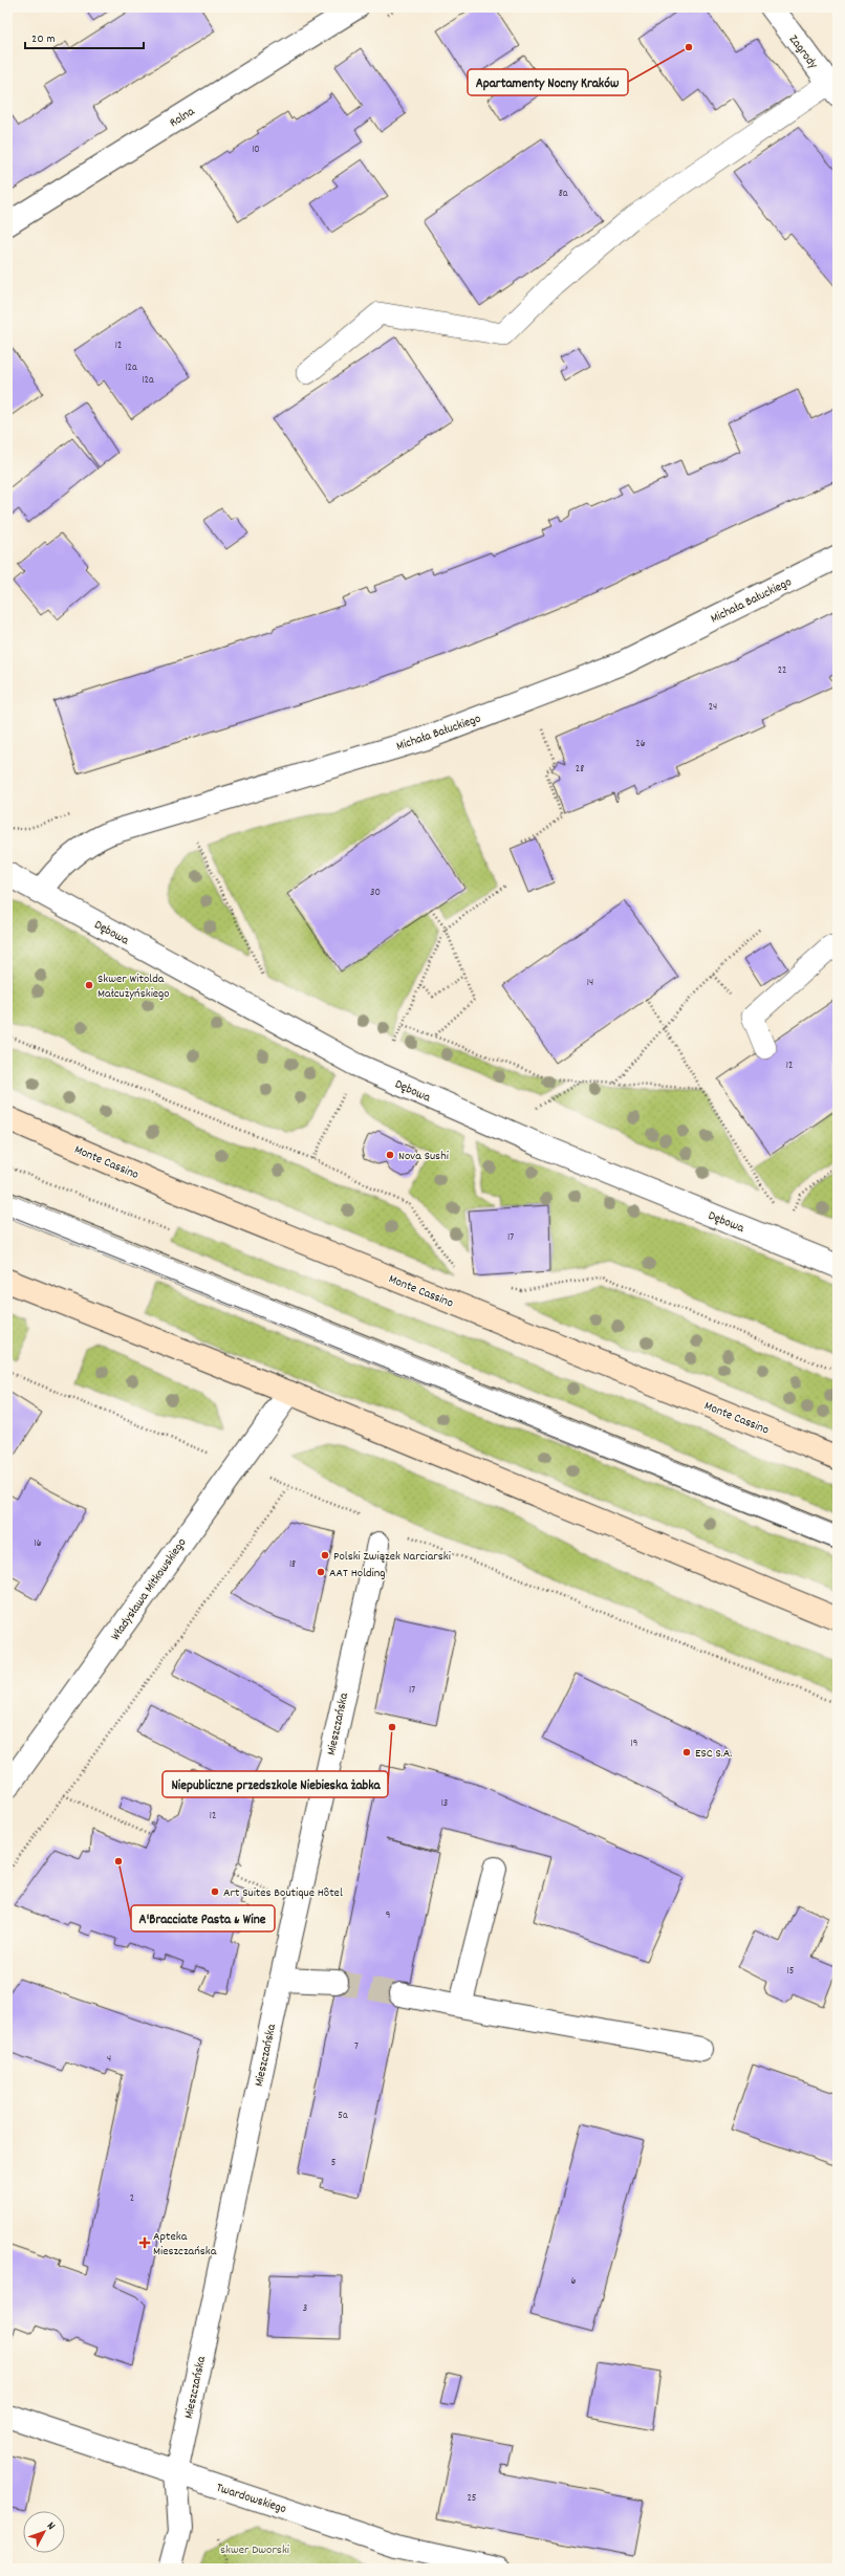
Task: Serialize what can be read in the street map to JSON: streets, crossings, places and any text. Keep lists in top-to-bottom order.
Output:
{
  "streets": {
    "main road": ["Monte Cassino"],
    "street": [
      "Zagrody",
      "Rolna",
      "Michała Bałuckiego",
      "Dębowa",
      "Władysława Mitkowskiego",
      "Mieszczańska",
      "Twardowskiego"
    ]
  },
  "crossings": [
    ["Michała Bałuckiego", "Dębowa"],
    ["Mieszczańska", "Twardowskiego"]
  ],
  "parks": ["skwer Dworski"],
  "places": {
    "other": [
      "Apartamenty Nocny Kraków",
      "Skwer Witolda Małcużyńskiego",
      "Nova Sushi",
      "Polski Związek Narciarski",
      "AAT Holding",
      "Niepubliczne przedszkole Niebieska żabka",
      "ESC S.A.",
      "A'Bracciate Pasta & Wine",
      "Art Suites Boutique Hôtel"
    ],
    "health": ["Apteka Mieszczańska"]
  },
  "house_numbers": [
    "10",
    "8a",
    "12",
    "12a",
    "12a",
    "22",
    "24",
    "26",
    "28",
    "30",
    "14",
    "12",
    "17",
    "16",
    "18",
    "17",
    "19",
    "13",
    "12",
    "9",
    "15",
    "7",
    "4",
    "5a",
    "5",
    "2",
    "6",
    "3",
    "25"
  ],
  "scale_bar": "20 m",
  "north": "top right"
}
